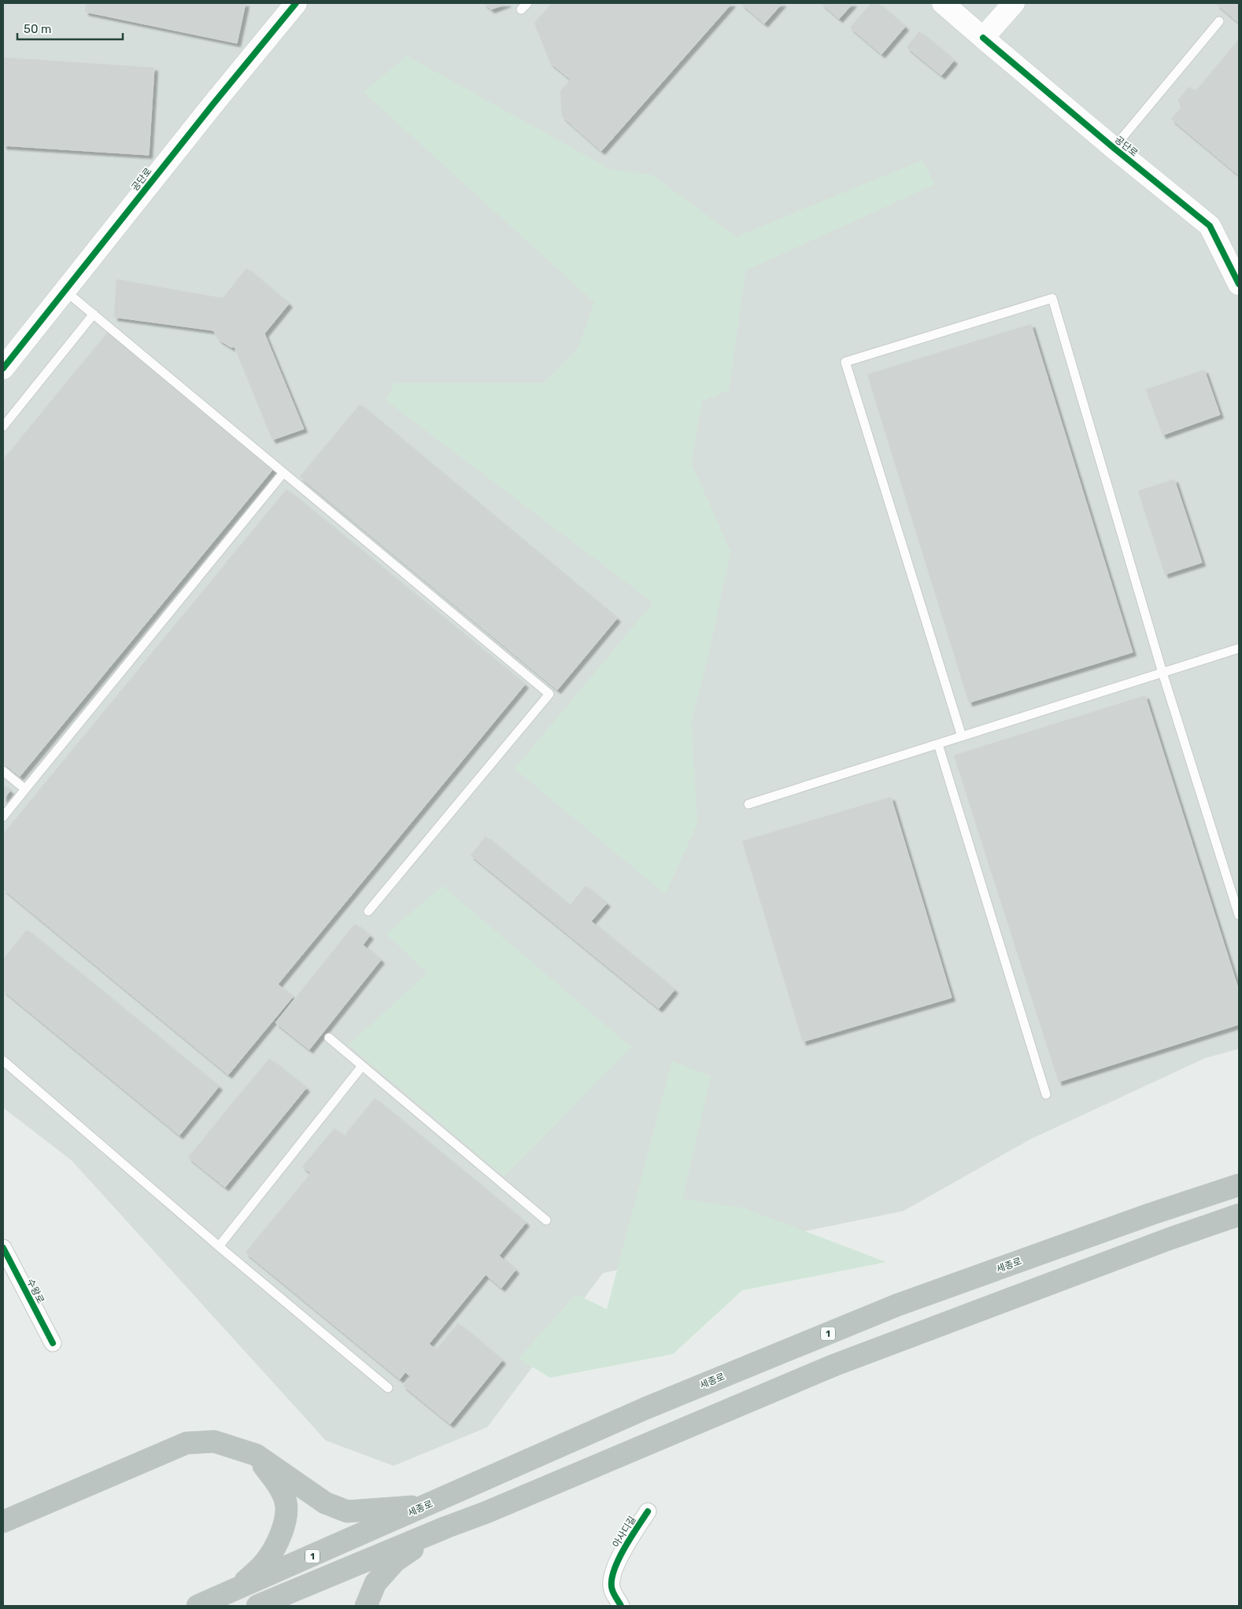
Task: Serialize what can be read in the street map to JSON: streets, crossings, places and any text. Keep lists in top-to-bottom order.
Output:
{
  "streets": {
    "highway": ["세종로", "1"],
    "street": ["공단로", "수왕로", "아사디길"]
  },
  "scale_bar": "50 m"
}
